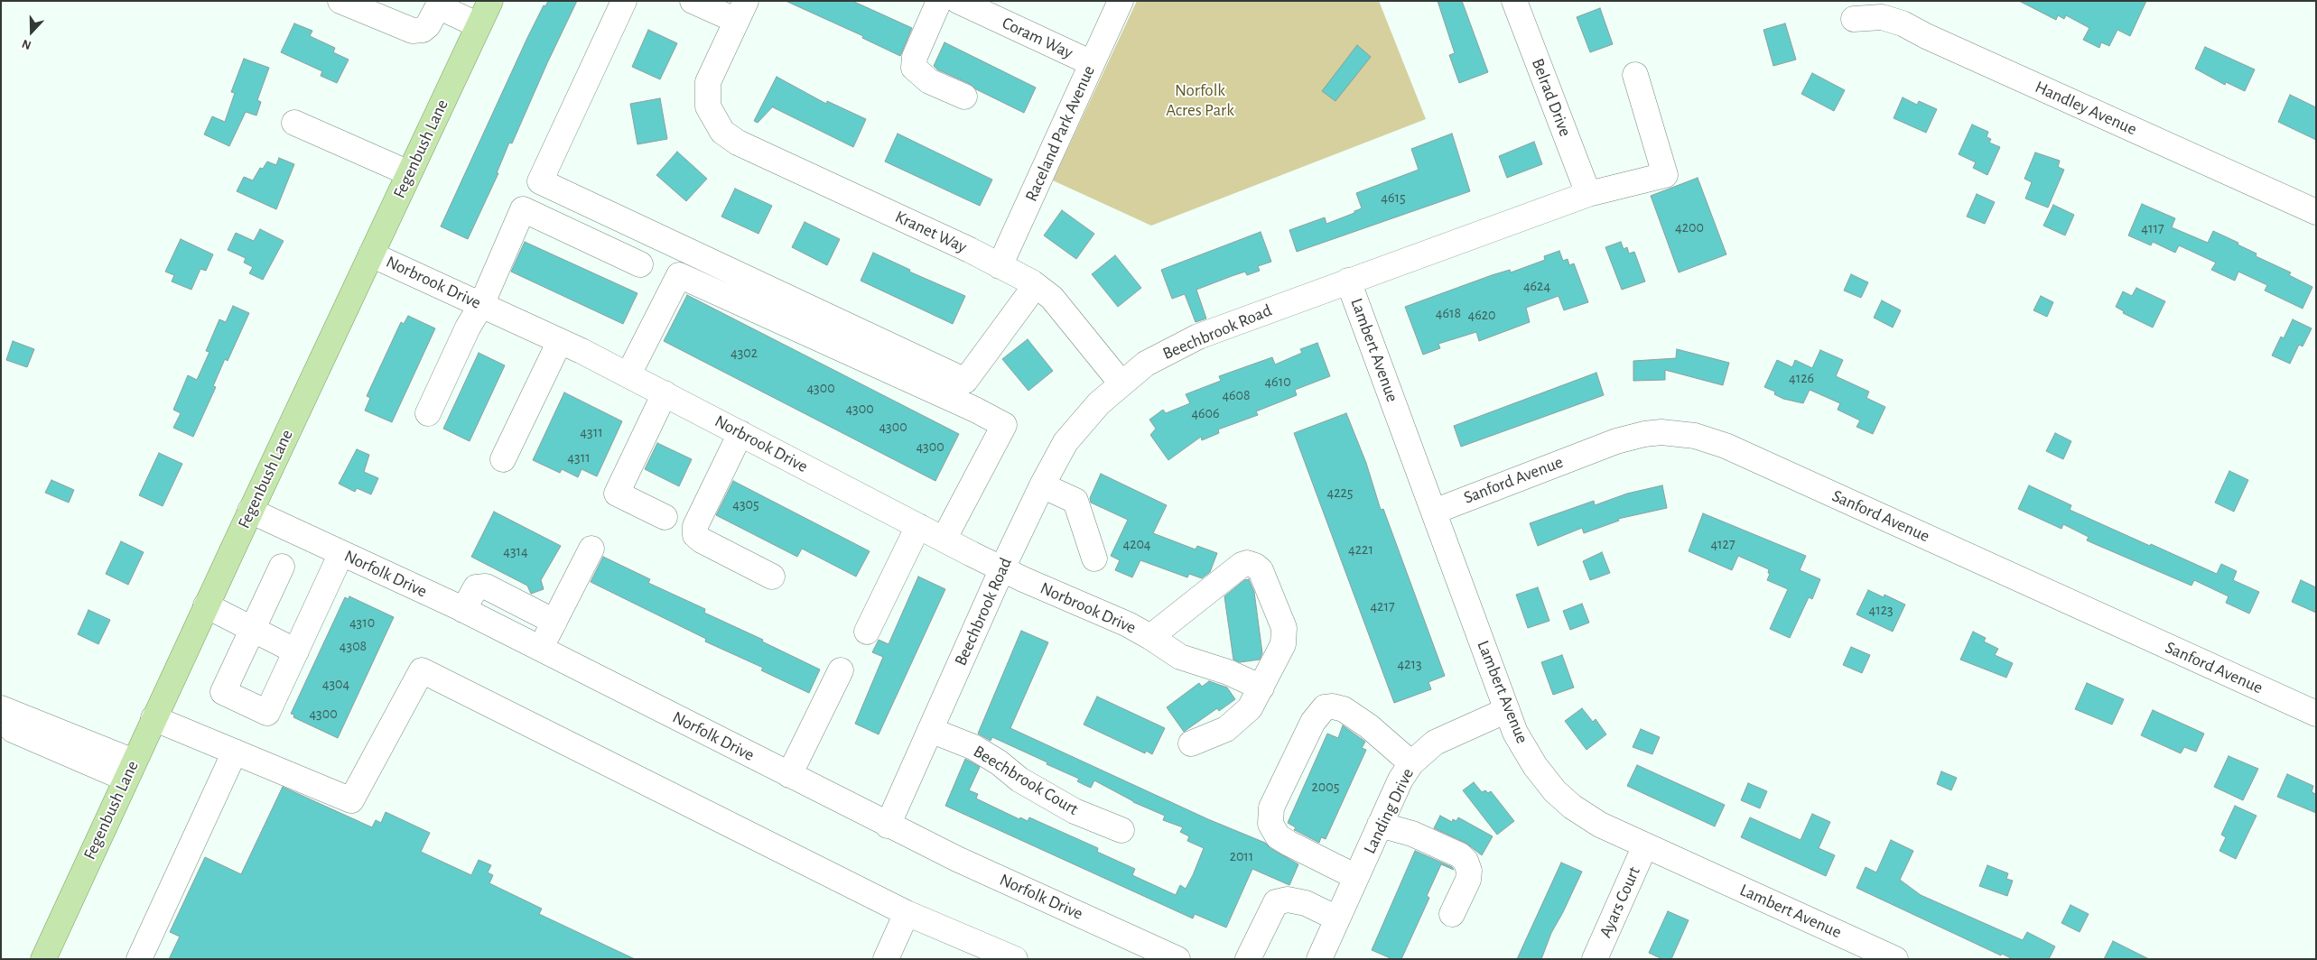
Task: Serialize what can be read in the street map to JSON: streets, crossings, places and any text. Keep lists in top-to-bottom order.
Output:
{
  "streets": {
    "main road": ["Fegenbush Lane"],
    "street": [
      "Coram Way",
      "Belrad Drive",
      "Handley Avenue",
      "Raceland Park Avenue",
      "Kranet Way",
      "Norbrook Drive",
      "Beechbrook Road",
      "Lambert Avenue",
      "Sanford Avenue",
      "Norfolk Drive",
      "Beechbrook Court",
      "Landing Drive",
      "Ayars Court"
    ]
  },
  "crossings": [
    ["Coram Way", "Raceland Park Avenue"],
    ["Belrad Drive", "Beechbrook Road"],
    ["Raceland Park Avenue", "Kranet Way"],
    ["Fegenbush Lane", "Norbrook Drive"],
    ["Fegenbush Lane", "Norfolk Drive"],
    ["Kranet Way", "Beechbrook Road"],
    ["Norbrook Drive", "Beechbrook Road"],
    ["Beechbrook Road", "Lambert Avenue"],
    ["Beechbrook Road", "Norfolk Drive"],
    ["Beechbrook Road", "Beechbrook Court"],
    ["Lambert Avenue", "Sanford Avenue"],
    ["Lambert Avenue", "Landing Drive"],
    ["Lambert Avenue", "Ayars Court"]
  ],
  "parks": ["Norfolk Acres Park"],
  "house_numbers": [
    "4615",
    "4200",
    "4117",
    "4624",
    "4618",
    "4620",
    "4302",
    "4126",
    "4610",
    "4300",
    "4608",
    "4300",
    "4606",
    "4300",
    "4311",
    "4300",
    "4311",
    "4225",
    "4305",
    "4204",
    "4127",
    "4221",
    "4314",
    "4217",
    "4123",
    "4310",
    "4308",
    "4213",
    "4304",
    "4300",
    "2005",
    "2011"
  ],
  "north": "bottom"
}
